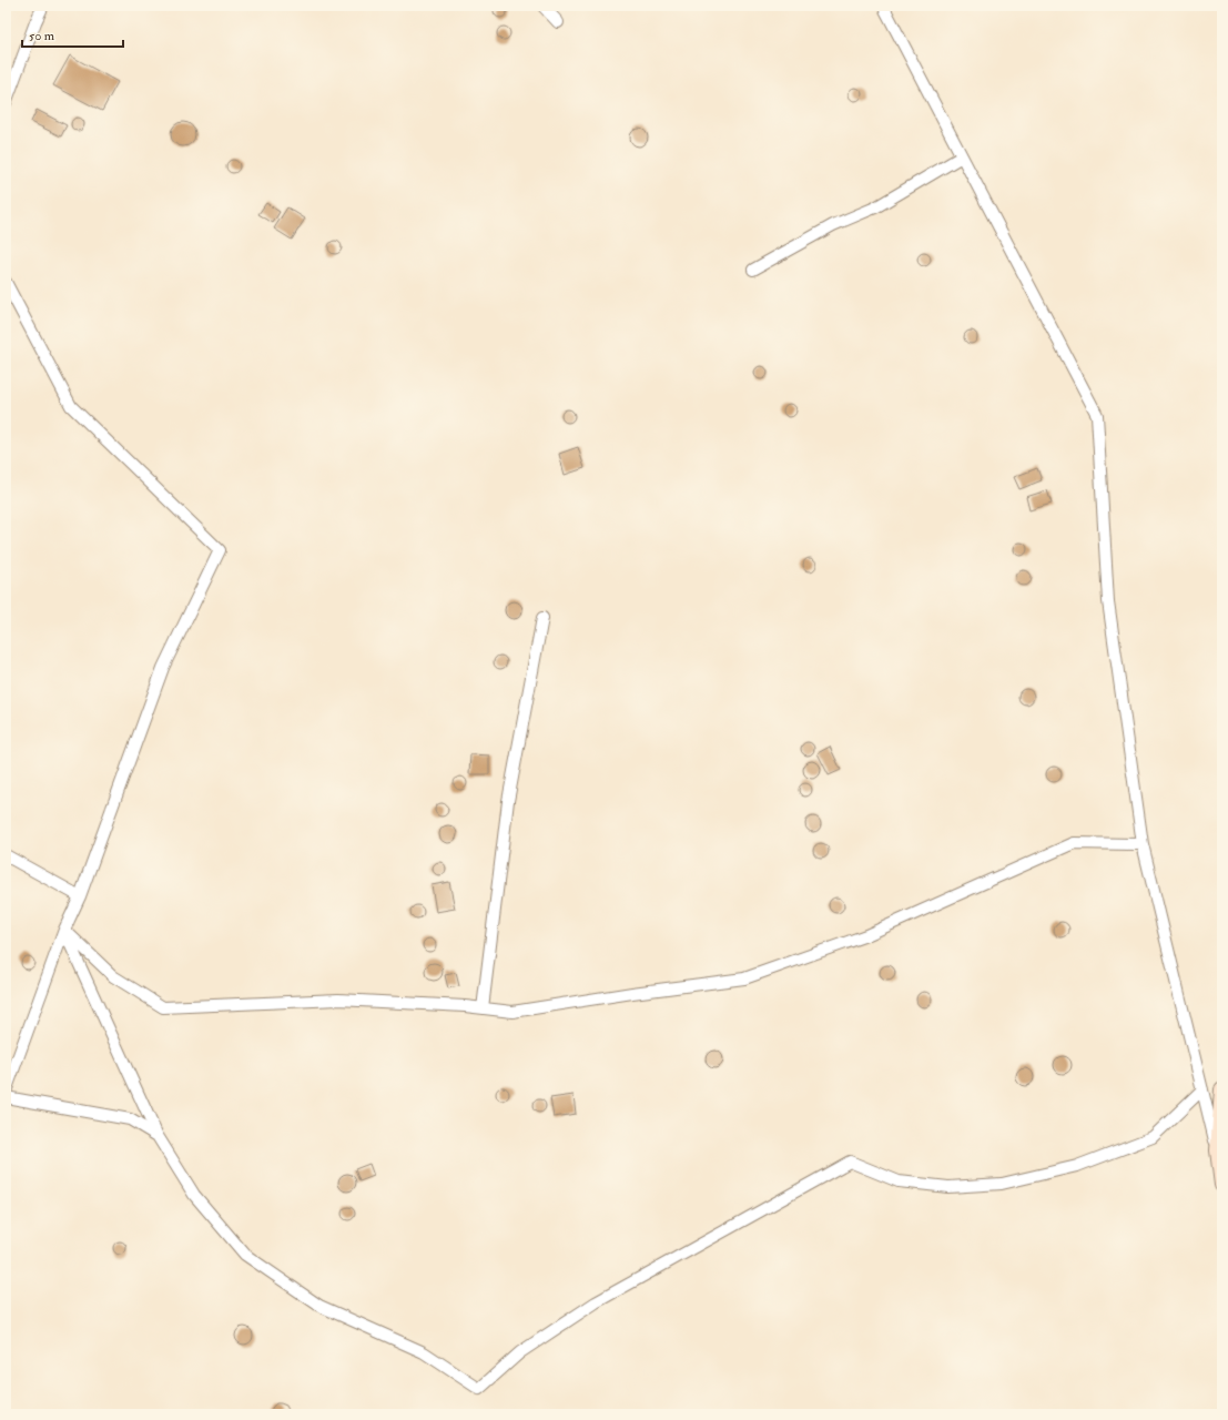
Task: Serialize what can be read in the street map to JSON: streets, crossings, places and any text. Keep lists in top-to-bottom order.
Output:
{
  "scale_bar": "50 m"
}
